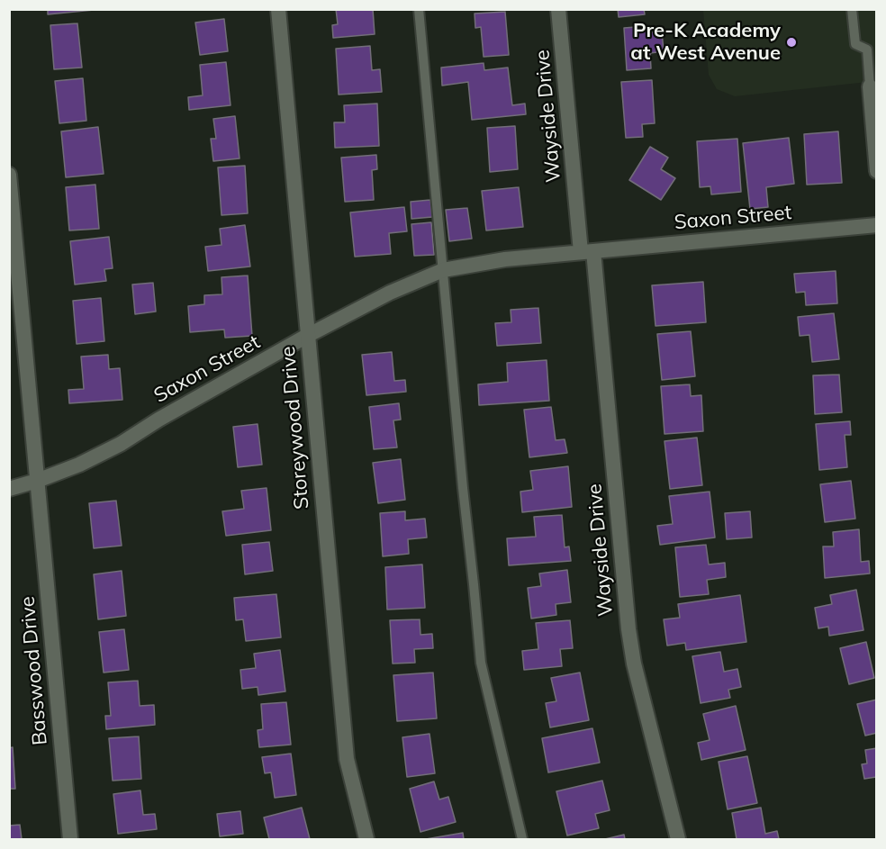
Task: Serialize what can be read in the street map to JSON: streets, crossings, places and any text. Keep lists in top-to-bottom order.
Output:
{
  "streets": {
    "street": [
      "Wayside Drive",
      "Saxon Street",
      "Storeywood Drive",
      "Basswood Drive"
    ]
  },
  "crossings": [
    ["Wayside Drive", "Saxon Street"],
    ["Saxon Street", "Storeywood Drive"],
    ["Saxon Street", "Basswood Drive"]
  ],
  "places": ["Pre-K Academy at West Avenue"]
}
